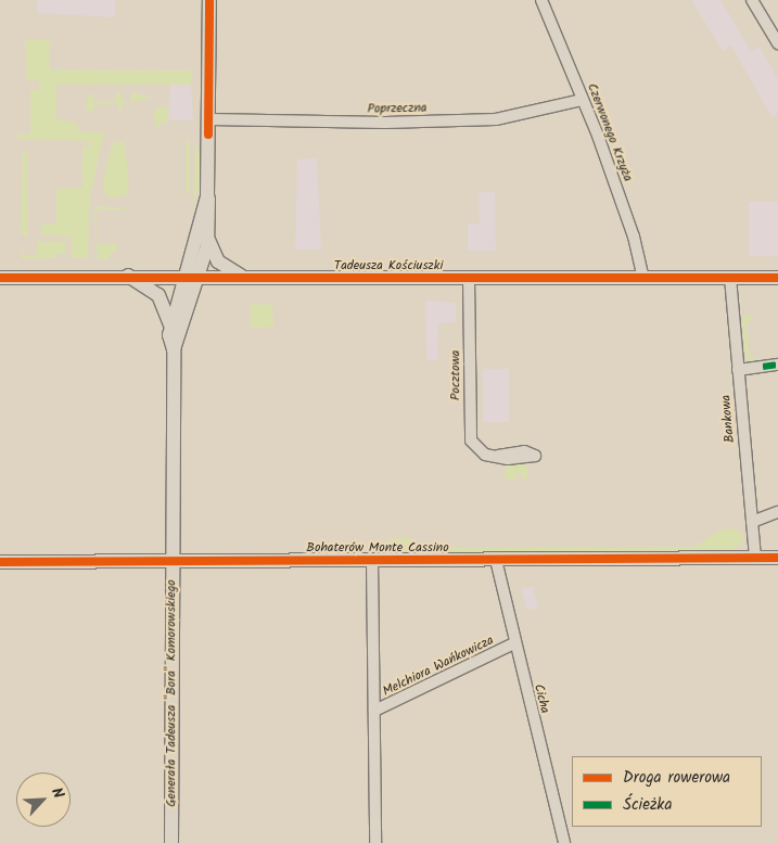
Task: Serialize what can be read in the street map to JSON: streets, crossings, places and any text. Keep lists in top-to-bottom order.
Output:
{
  "streets": {
    "street": [
      "Poprzeczna",
      "Czerwonego Krzyża",
      "Tadeusza Kościuszki",
      "Pocztowa",
      "Bankowa",
      "Bohaterów Monte Cassino",
      "Melchiora Wańkowicza",
      "Generała Tadeusza \"Bora\" Komorowskiego",
      "Cicha"
    ]
  },
  "crossings": [
    ["Poprzeczna", "Czerwonego Krzyża"],
    ["Poprzeczna", "Generała Tadeusza \"Bora\" Komorowskiego"],
    ["Czerwonego Krzyża", "Tadeusza Kościuszki"],
    ["Tadeusza Kościuszki", "Pocztowa"],
    ["Tadeusza Kościuszki", "Bankowa"],
    ["Tadeusza Kościuszki", "Generała Tadeusza \"Bora\" Komorowskiego"],
    ["Bankowa", "Bohaterów Monte Cassino"],
    ["Bohaterów Monte Cassino", "Melchiora Wańkowicza"],
    ["Bohaterów Monte Cassino", "Generała Tadeusza \"Bora\" Komorowskiego"],
    ["Bohaterów Monte Cassino", "Cicha"],
    ["Melchiora Wańkowicza", "Cicha"]
  ],
  "legend": ["Droga rowerowa", "Ścieżka"],
  "north": "top right"
}
